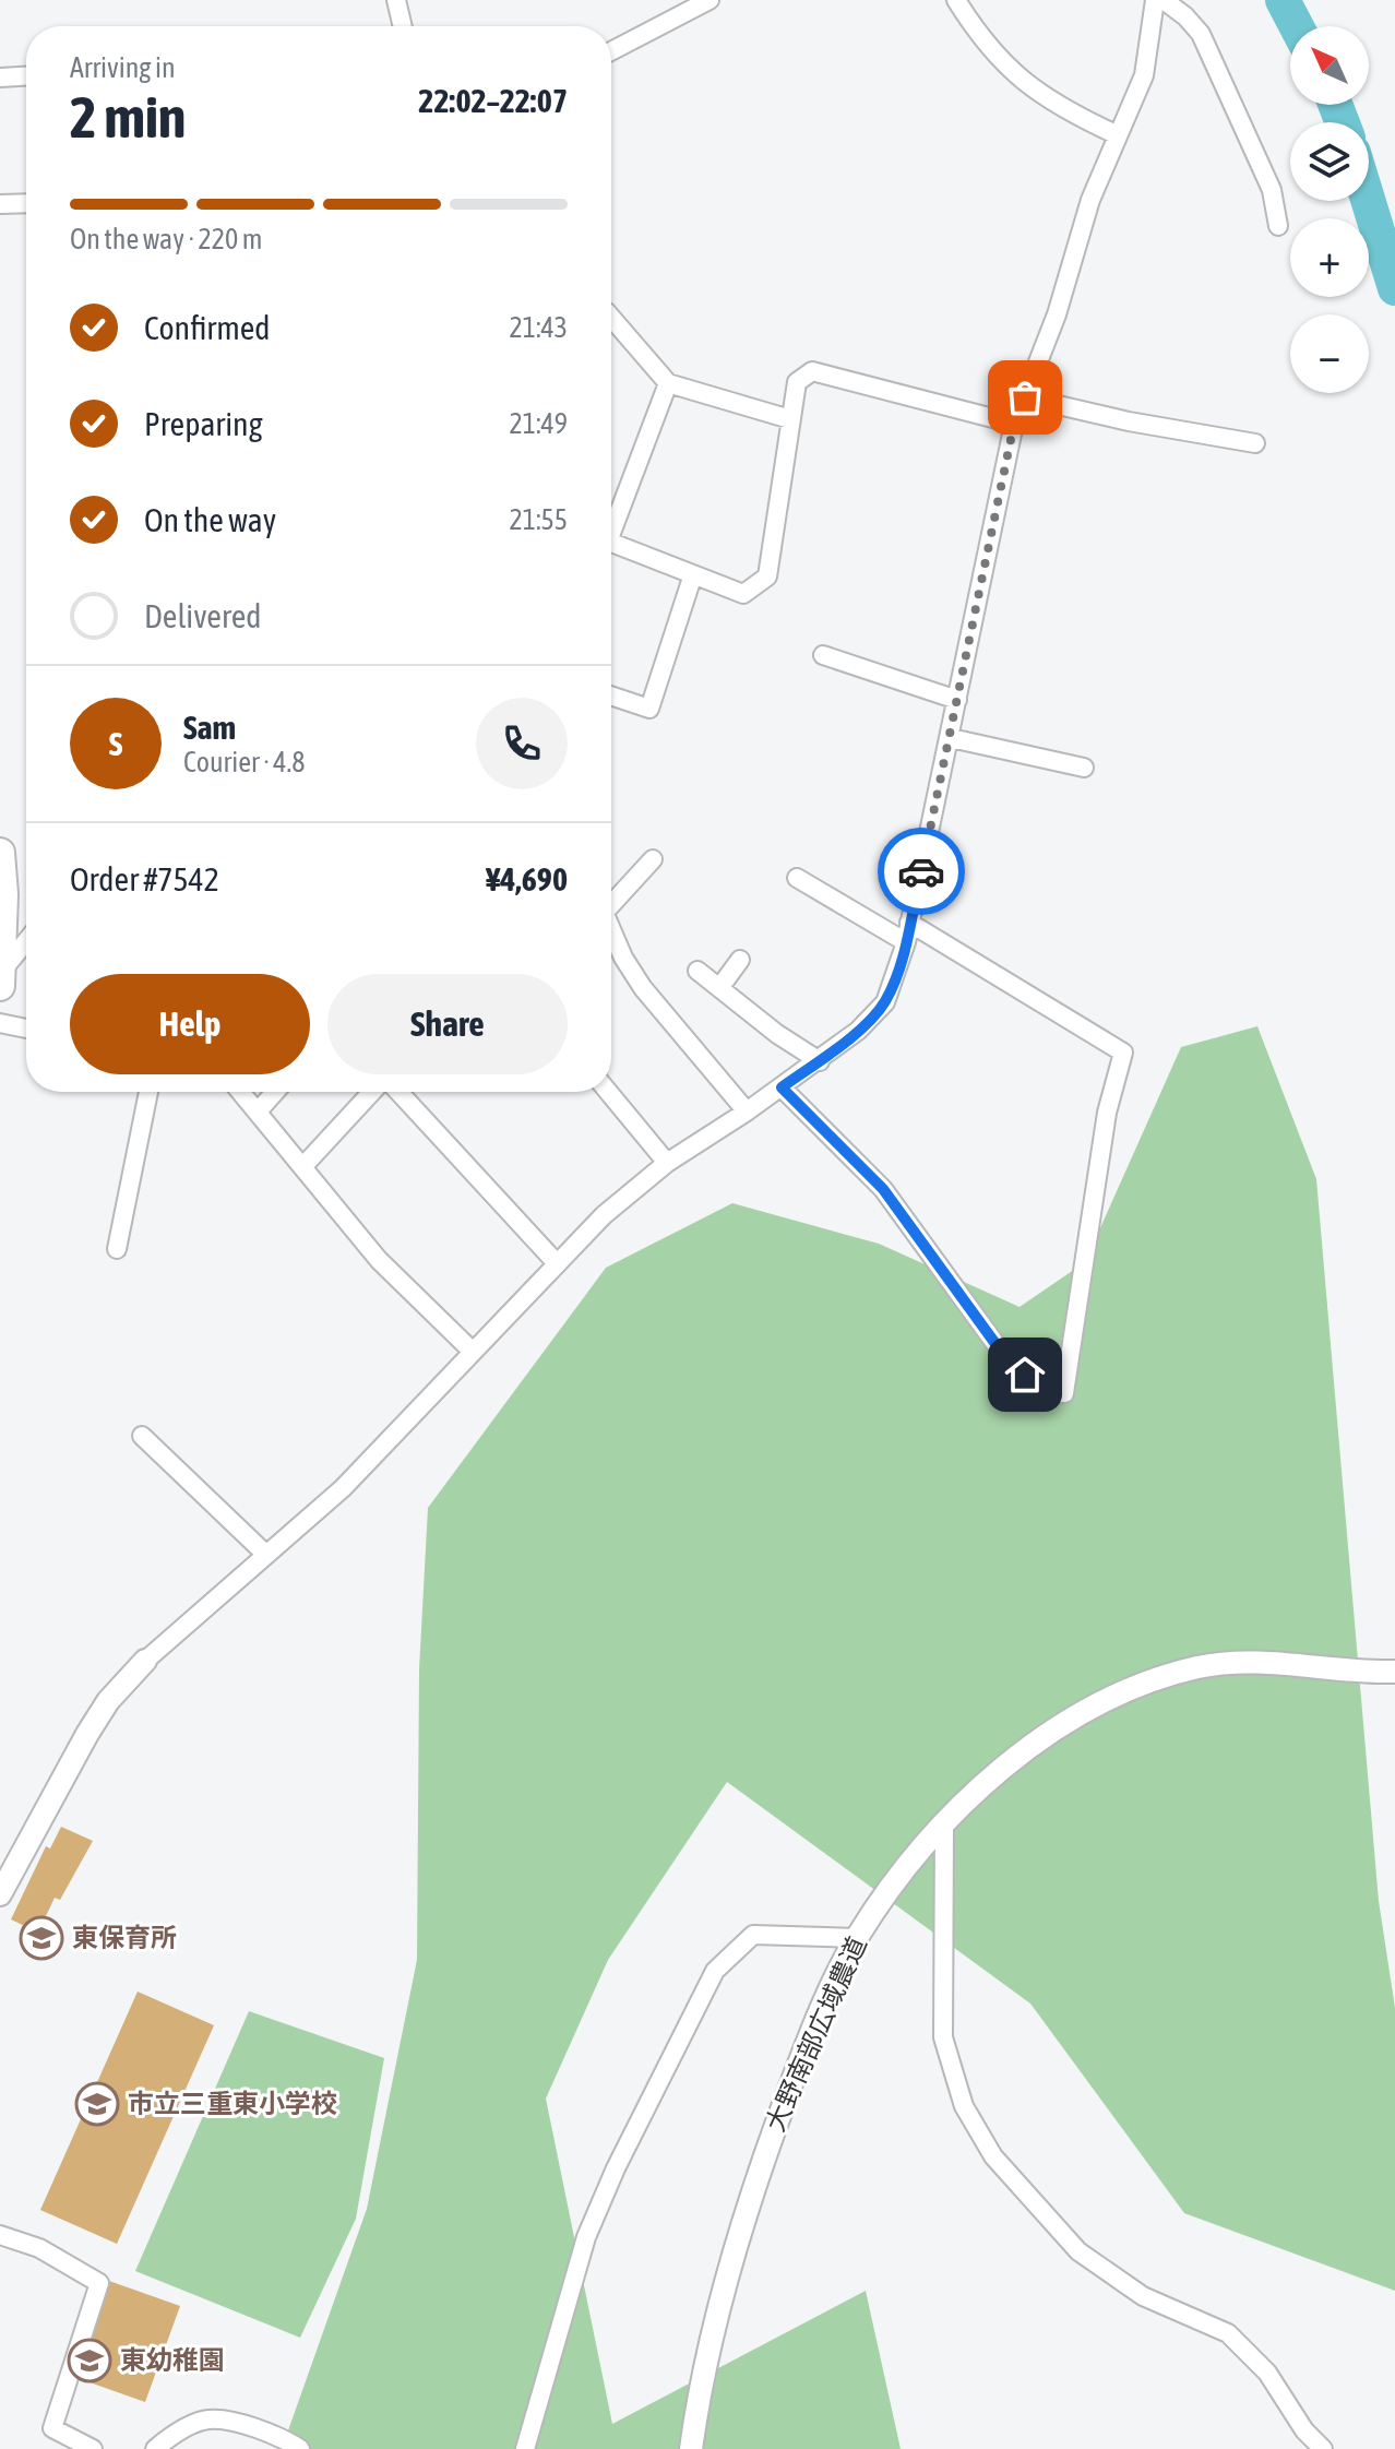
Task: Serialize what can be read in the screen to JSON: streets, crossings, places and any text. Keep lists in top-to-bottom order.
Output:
{
  "streets": {
    "street": ["大野南部広域農道"]
  },
  "places": {
    "school or university": ["東保育所", "市立三重東小学校", "東幼稚園"]
  },
  "north": "top left",
  "page": {
    "map_buttons": ["+", "−"],
    "heading": ["2 min", "Arriving in", "22:02–22:07"],
    "panel": [
      "Sam",
      "Courier · 4.8",
      "Order #7542",
      "¥4,690"
    ],
    "bar": "On the way · 220 m",
    "list": [
      ["Confirmed", "21:43"],
      ["Preparing", "21:49"],
      ["On the way", "21:55"],
      "Delivered"
    ],
    "round": "S",
    "buttons": ["Help", "Share"]
  }
}
